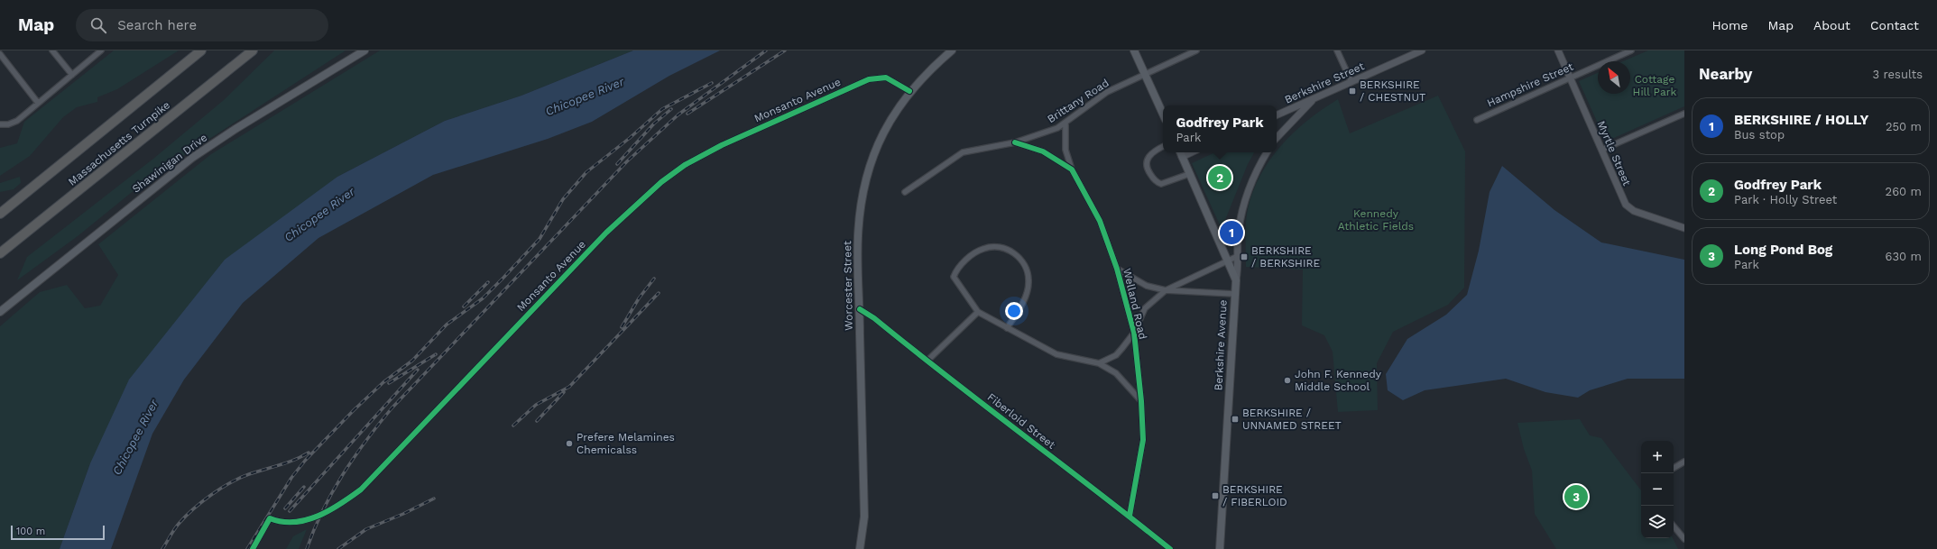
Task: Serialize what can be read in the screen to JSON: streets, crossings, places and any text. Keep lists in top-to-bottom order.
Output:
{
  "streets": {
    "highway": ["Massachusetts Turnpike"],
    "main road": ["Shawinigan Drive", "Worcester Street", "Berkshire Avenue"],
    "street": [
      "Berkshire Street",
      "Hampshire Street",
      "Monsanto Avenue",
      "Brittany Road",
      "Myrtle Street",
      "Welland Road",
      "Fiberloid Street"
    ]
  },
  "crossings": [
    ["Hampshire Street", "Myrtle Street"],
    ["Monsanto Avenue", "Worcester Street"],
    ["Brittany Road", "Welland Road"],
    ["Worcester Street", "Fiberloid Street"],
    ["Welland Road", "Fiberloid Street"]
  ],
  "water": ["Chicopee River"],
  "parks": ["Cottage Hill Park", "Kennedy Athletic Fields"],
  "places": {
    "transit": [
      "BERKSHIRE / CHESTNUT",
      "BERKSHIRE / BERKSHIRE",
      "BERKSHIRE / UNNAMED STREET",
      "BERKSHIRE / FIBERLOID"
    ],
    "other": ["John F. Kennedy Middle School", "Prefere Melamines Chemicalss"]
  },
  "scale_bar": "100 m",
  "north": "top left",
  "page": {
    "header": "Map",
    "search": "Search here",
    "nav": [
      "Home",
      "Map",
      "About",
      "Contact"
    ],
    "heading": ["Nearby", "3 results"],
    "list": [
      {
        "mark": "1",
        "name": "BERKSHIRE / HOLLY",
        "note": "Bus stop",
        "value": "250 m"
      },
      {
        "mark": "2",
        "name": "Godfrey Park",
        "note": "Park · Holly Street",
        "value": "260 m"
      },
      {
        "mark": "3",
        "name": "Long Pond Bog",
        "note": "Park",
        "value": "630 m"
      }
    ],
    "popup": ["Godfrey Park", "Park"],
    "pins": ["2", "1", "3"],
    "map_buttons": ["+", "−"],
    "scale": "100 m"
  }
}
